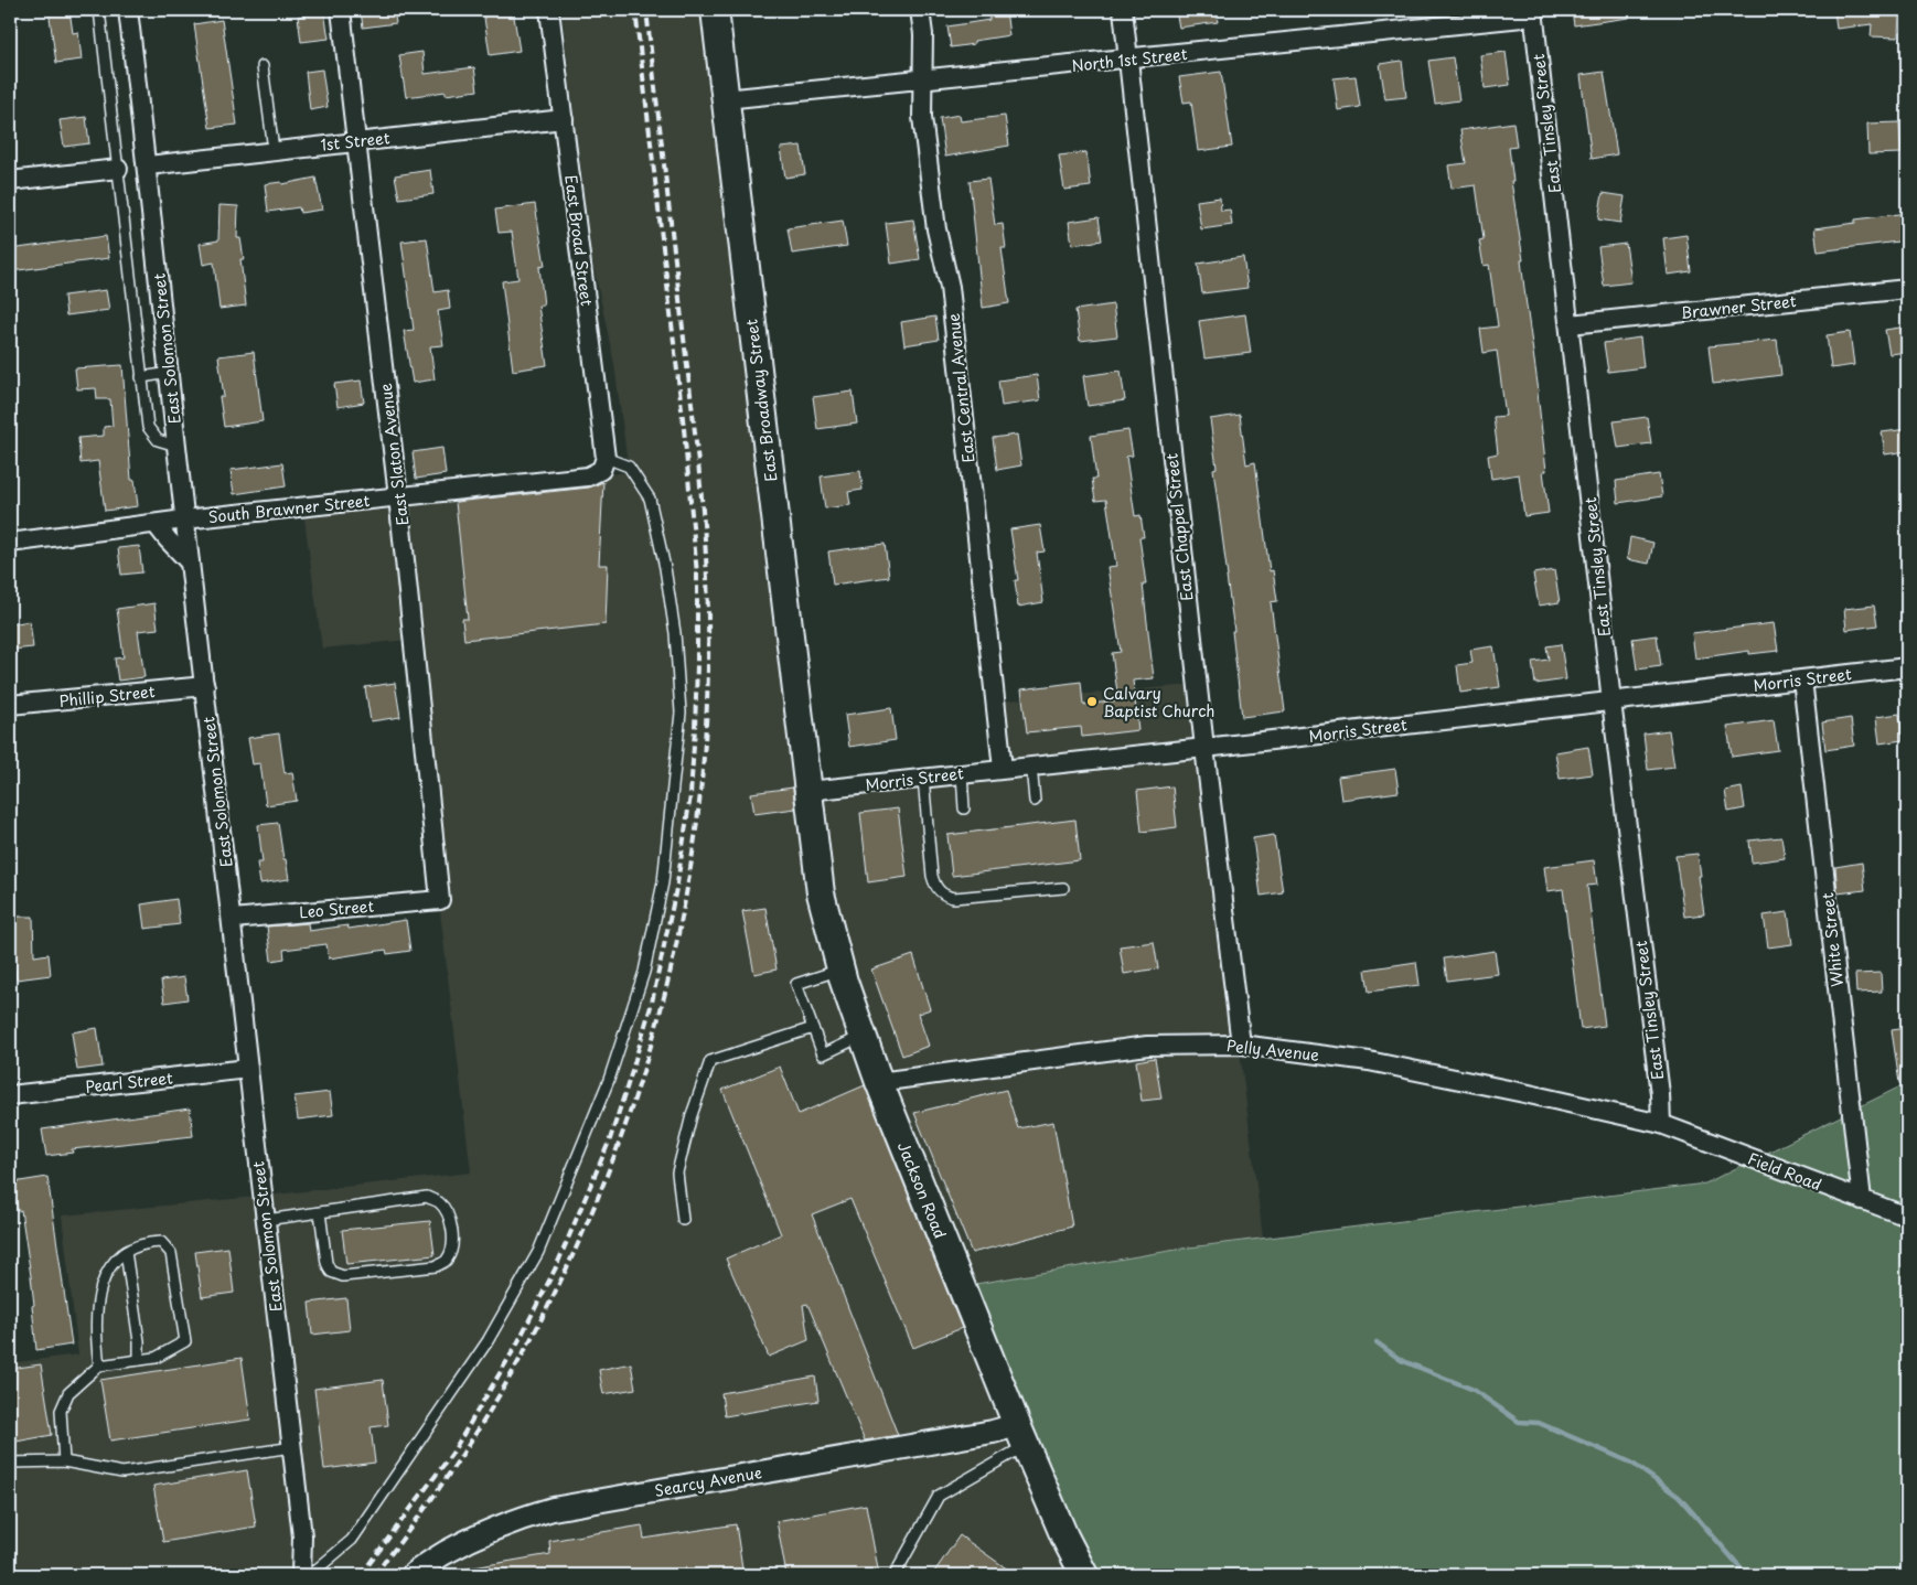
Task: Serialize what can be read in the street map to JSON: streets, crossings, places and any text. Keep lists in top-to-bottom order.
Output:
{
  "streets": {
    "main road": ["East Broadway Street", "Jackson Road"],
    "street": [
      "North 1st Street",
      "East Tinsley Street",
      "1st Street",
      "East Broad Street",
      "Brawner Street",
      "East Solomon Street",
      "East Central Avenue",
      "East Slaton Avenue",
      "South Brawner Street",
      "East Chappel Street",
      "Morris Street",
      "Phillip Street",
      "Leo Street",
      "White Street",
      "Pelly Avenue",
      "Pearl Street",
      "Field Road",
      "Searcy Avenue"
    ]
  },
  "crossings": [
    ["North 1st Street", "East Tinsley Street"],
    ["North 1st Street", "East Central Avenue"],
    ["North 1st Street", "East Broadway Street"],
    ["North 1st Street", "East Chappel Street"],
    ["East Tinsley Street", "Brawner Street"],
    ["East Tinsley Street", "Morris Street"],
    ["East Tinsley Street", "Pelly Avenue"],
    ["East Tinsley Street", "Field Road"],
    ["1st Street", "East Broad Street"],
    ["1st Street", "East Solomon Street"],
    ["1st Street", "East Slaton Avenue"],
    ["East Broad Street", "South Brawner Street"],
    ["East Solomon Street", "South Brawner Street"],
    ["East Solomon Street", "Phillip Street"],
    ["East Solomon Street", "Leo Street"],
    ["East Solomon Street", "Pearl Street"],
    ["East Central Avenue", "Morris Street"],
    ["East Broadway Street", "Morris Street"],
    ["East Broadway Street", "Jackson Road"],
    ["East Slaton Avenue", "South Brawner Street"],
    ["East Slaton Avenue", "Leo Street"],
    ["East Chappel Street", "Morris Street"],
    ["East Chappel Street", "Pelly Avenue"],
    ["Morris Street", "White Street"],
    ["Morris Street", "Jackson Road"],
    ["White Street", "Field Road"],
    ["Pelly Avenue", "Field Road"],
    ["Pelly Avenue", "Jackson Road"],
    ["Jackson Road", "Searcy Avenue"]
  ],
  "places": ["Calvary Baptist Church"]
}
